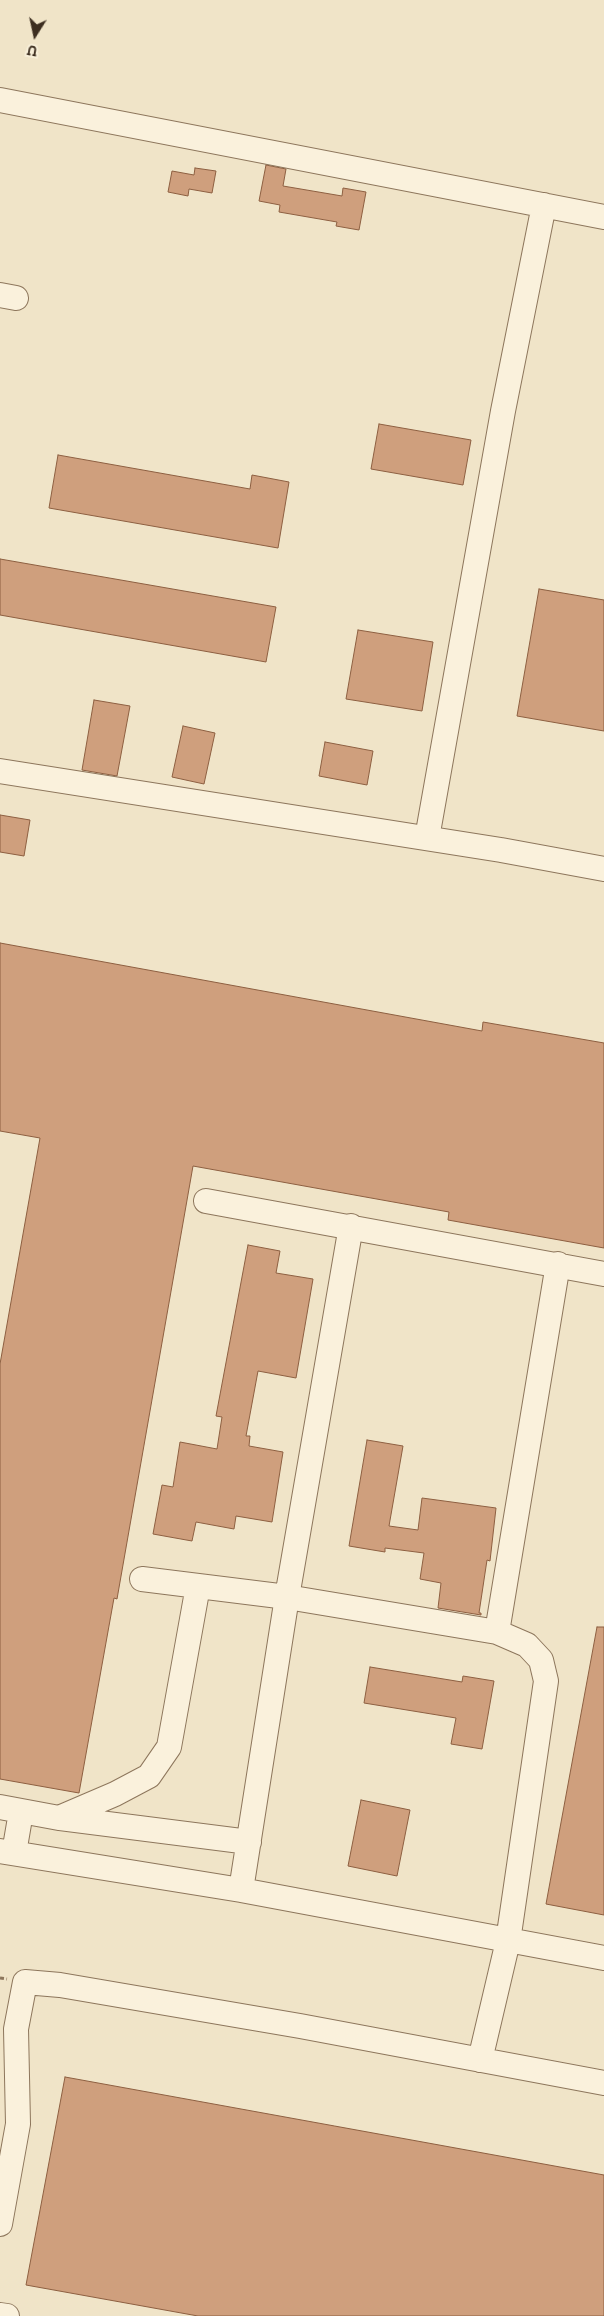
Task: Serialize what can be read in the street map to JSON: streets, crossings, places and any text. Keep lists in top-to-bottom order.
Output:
{
  "north": "bottom"
}
